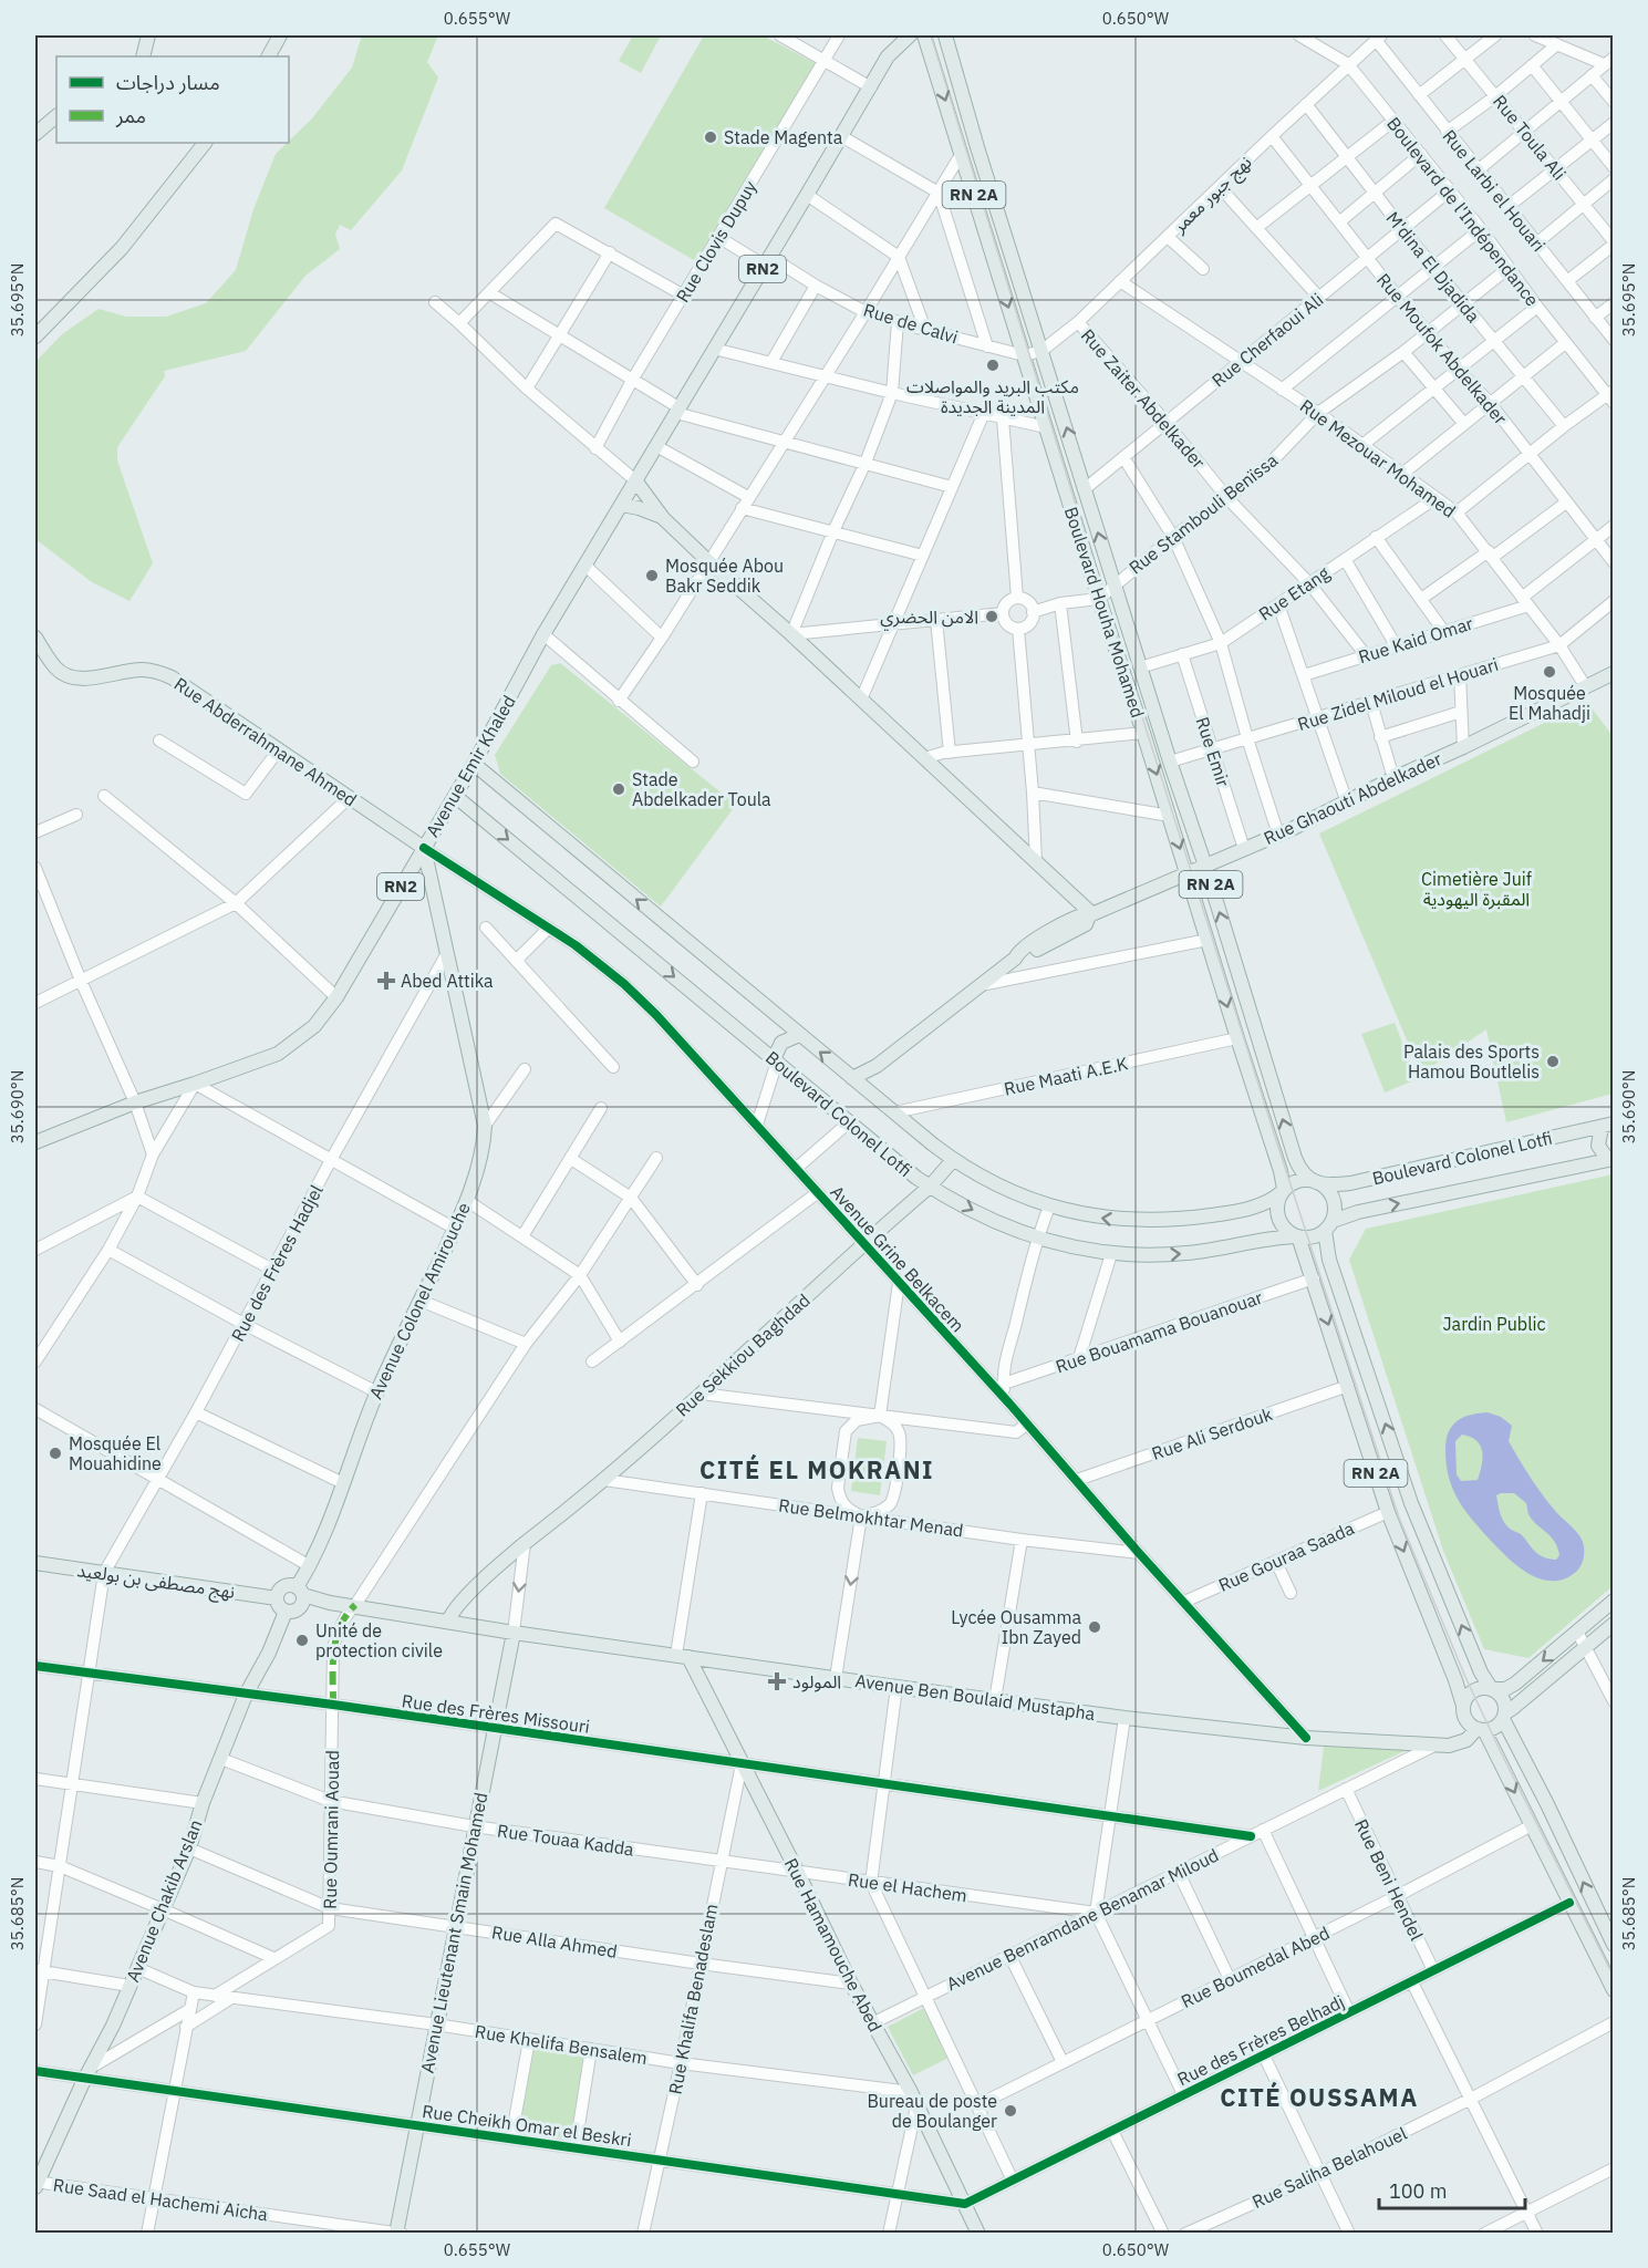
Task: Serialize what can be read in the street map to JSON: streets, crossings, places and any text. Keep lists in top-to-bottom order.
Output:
{
  "streets": {
    "main road": [
      "RN 2A",
      "RN2",
      "Boulevard Houha Mohamed",
      "Rue Abderrahmane Ahmed",
      "Avenue Emir Khaled",
      "Rue Ghaouti Abdelkader",
      "Boulevard Colonel Lotfi",
      "Avenue Colonel Amirouche",
      "Rue Sekkiou Baghdad",
      "نهج مصطفى بن بولعيد",
      "Avenue Ben Boulaid Mustapha",
      "Avenue Chakib Arslan",
      "Avenue Lieutenant Smain Mohamed",
      "Rue Hamamouche Abed"
    ],
    "street": [
      "Rue Toula Ali",
      "Rue Larbi el Houari",
      "نهج جبور معمر",
      "Boulevard de l'Indépendance",
      "Rue Clovis Dupuy",
      "M'dina El Djadida",
      "Rue de Calvi",
      "Rue Cherfaoui Ali",
      "Rue Moufok Abdelkader",
      "Rue Zaiter Abdelkader",
      "Rue Mezouar Mohamed",
      "Rue Stambouli Benïssa",
      "Rue Etang",
      "Rue Kaid Omar",
      "Rue Zidel Miloud el Houari",
      "Rue Emir",
      "Rue Maati A.E.K",
      "Avenue Grine Belkacem",
      "Rue des Frères Hadjel",
      "Rue Bouamama Bouanouar",
      "Rue Ali Serdouk",
      "Rue Belmokhtar Menad",
      "Rue Gouraa Saada",
      "Rue des Frères Missouri",
      "Rue Oumrani Aouad",
      "Rue Touaa Kadda",
      "Rue Beni Hendel",
      "Rue el Hachem",
      "Avenue Benramdane Benamar Miloud",
      "Rue Alla Ahmed",
      "Rue Boumedal Abed",
      "Rue Khalifa Benadeslam",
      "Rue des Frères Belhadj",
      "Rue Khelifa Bensalem",
      "Rue Cheikh Omar el Beskri",
      "Rue Saliha Belahouel",
      "Rue Saad el Hachemi Aicha"
    ]
  },
  "crossings": [
    ["Rue Larbi el Houari", "نهج جبور معمر"],
    ["نهج جبور معمر", "Boulevard de l'Indépendance"],
    ["نهج جبور معمر", "M'dina El Djadida"],
    ["نهج جبور معمر", "Rue Moufok Abdelkader"],
    ["نهج جبور معمر", "Rue Zaiter Abdelkader"],
    ["نهج جبور معمر", "Rue Mezouar Mohamed"],
    ["نهج جبور معمر", "Boulevard Houha Mohamed"],
    ["RN 2A", "Boulevard Houha Mohamed"],
    ["RN 2A", "Boulevard Colonel Lotfi"],
    ["RN 2A", "Rue Bouamama Bouanouar"],
    ["RN 2A", "Rue Ali Serdouk"],
    ["RN 2A", "Rue Gouraa Saada"],
    ["RN 2A", "Avenue Ben Boulaid Mustapha"],
    ["Boulevard de l'Indépendance", "Rue Cherfaoui Ali"],
    ["Boulevard de l'Indépendance", "Rue Stambouli Benïssa"],
    ["Rue Clovis Dupuy", "Rue de Calvi"],
    ["M'dina El Djadida", "Rue Cherfaoui Ali"],
    ["M'dina El Djadida", "Rue Stambouli Benïssa"],
    ["RN2", "Rue de Calvi"],
    ["RN2", "Avenue Emir Khaled"],
    ["Rue de Calvi", "Boulevard Houha Mohamed"],
    ["Rue Cherfaoui Ali", "Rue Moufok Abdelkader"],
    ["Rue Cherfaoui Ali", "Rue Zaiter Abdelkader"],
    ["Rue Cherfaoui Ali", "Rue Mezouar Mohamed"],
    ["Rue Cherfaoui Ali", "Boulevard Houha Mohamed"],
    ["Rue Moufok Abdelkader", "Rue Stambouli Benïssa"],
    ["Rue Zaiter Abdelkader", "Rue Stambouli Benïssa"],
    ["Rue Zaiter Abdelkader", "Rue Etang"],
    ["Rue Zaiter Abdelkader", "Rue Kaid Omar"],
    ["Rue Mezouar Mohamed", "Rue Stambouli Benïssa"],
    ["Rue Mezouar Mohamed", "Rue Etang"],
    ["Rue Mezouar Mohamed", "Rue Kaid Omar"],
    ["Rue Mezouar Mohamed", "Rue Zidel Miloud el Houari"],
    ["Rue Mezouar Mohamed", "Rue Ghaouti Abdelkader"],
    ["Rue Stambouli Benïssa", "Boulevard Houha Mohamed"],
    ["Rue Etang", "Boulevard Houha Mohamed"],
    ["Rue Etang", "Rue Emir"],
    ["Boulevard Houha Mohamed", "Rue Zidel Miloud el Houari"],
    ["Boulevard Houha Mohamed", "Rue Ghaouti Abdelkader"],
    ["Boulevard Houha Mohamed", "Rue Maati A.E.K"],
    ["Boulevard Houha Mohamed", "Boulevard Colonel Lotfi"],
    ["Rue Zidel Miloud el Houari", "Rue Emir"],
    ["Rue Abderrahmane Ahmed", "Avenue Emir Khaled"],
    ["Rue Abderrahmane Ahmed", "Avenue Grine Belkacem"],
    ["Rue Abderrahmane Ahmed", "Avenue Colonel Amirouche"],
    ["Rue Emir", "Rue Ghaouti Abdelkader"],
    ["Avenue Emir Khaled", "Boulevard Colonel Lotfi"],
    ["Avenue Emir Khaled", "Avenue Grine Belkacem"],
    ["Avenue Emir Khaled", "Avenue Colonel Amirouche"],
    ["Rue Ghaouti Abdelkader", "Boulevard Colonel Lotfi"],
    ["Rue Maati A.E.K", "Boulevard Colonel Lotfi"],
    ["Boulevard Colonel Lotfi", "Rue Sekkiou Baghdad"],
    ["Avenue Grine Belkacem", "Avenue Colonel Amirouche"],
    ["Avenue Grine Belkacem", "Rue Sekkiou Baghdad"],
    ["Avenue Grine Belkacem", "Rue Ali Serdouk"],
    ["Avenue Grine Belkacem", "Rue Belmokhtar Menad"],
    ["Avenue Grine Belkacem", "Rue Gouraa Saada"],
    ["Avenue Grine Belkacem", "Avenue Ben Boulaid Mustapha"],
    ["Rue des Frères Hadjel", "Avenue Colonel Amirouche"],
    ["Rue des Frères Hadjel", "نهج مصطفى بن بولعيد"],
    ["Avenue Colonel Amirouche", "نهج مصطفى بن بولعيد"],
    ["Avenue Colonel Amirouche", "Avenue Ben Boulaid Mustapha"],
    ["Avenue Colonel Amirouche", "Avenue Chakib Arslan"],
    ["Rue Sekkiou Baghdad", "Rue Belmokhtar Menad"],
    ["Rue Sekkiou Baghdad", "Avenue Ben Boulaid Mustapha"],
    ["نهج مصطفى بن بولعيد", "Avenue Ben Boulaid Mustapha"],
    ["نهج مصطفى بن بولعيد", "Avenue Chakib Arslan"],
    ["Avenue Ben Boulaid Mustapha", "Rue Oumrani Aouad"],
    ["Avenue Ben Boulaid Mustapha", "Avenue Chakib Arslan"],
    ["Avenue Ben Boulaid Mustapha", "Avenue Benramdane Benamar Miloud"],
    ["Avenue Ben Boulaid Mustapha", "Avenue Lieutenant Smain Mohamed"],
    ["Avenue Ben Boulaid Mustapha", "Rue Hamamouche Abed"],
    ["Rue des Frères Missouri", "Rue Oumrani Aouad"],
    ["Rue des Frères Missouri", "Avenue Chakib Arslan"],
    ["Rue des Frères Missouri", "Avenue Benramdane Benamar Miloud"],
    ["Rue des Frères Missouri", "Avenue Lieutenant Smain Mohamed"],
    ["Rue des Frères Missouri", "Rue Hamamouche Abed"],
    ["Rue des Frères Missouri", "Rue Khalifa Benadeslam"],
    ["Rue Oumrani Aouad", "Rue Touaa Kadda"],
    ["Rue Oumrani Aouad", "Rue Alla Ahmed"],
    ["Rue Oumrani Aouad", "Rue Khelifa Bensalem"],
    ["Rue Touaa Kadda", "Rue el Hachem"],
    ["Rue Touaa Kadda", "Avenue Chakib Arslan"],
    ["Rue Touaa Kadda", "Avenue Lieutenant Smain Mohamed"],
    ["Rue Touaa Kadda", "Rue Khalifa Benadeslam"],
    ["Rue Beni Hendel", "Avenue Benramdane Benamar Miloud"],
    ["Rue Beni Hendel", "Rue Boumedal Abed"],
    ["Rue Beni Hendel", "Rue des Frères Belhadj"],
    ["Rue el Hachem", "Avenue Benramdane Benamar Miloud"],
    ["Rue el Hachem", "Rue Hamamouche Abed"],
    ["Rue el Hachem", "Rue Khalifa Benadeslam"],
    ["Avenue Chakib Arslan", "Rue Alla Ahmed"],
    ["Avenue Chakib Arslan", "Rue Khelifa Bensalem"],
    ["Avenue Chakib Arslan", "Rue Cheikh Omar el Beskri"],
    ["Avenue Chakib Arslan", "Rue Saad el Hachemi Aicha"],
    ["Avenue Benramdane Benamar Miloud", "Rue Hamamouche Abed"],
    ["Avenue Lieutenant Smain Mohamed", "Rue Alla Ahmed"],
    ["Avenue Lieutenant Smain Mohamed", "Rue Khelifa Bensalem"],
    ["Avenue Lieutenant Smain Mohamed", "Rue Cheikh Omar el Beskri"],
    ["Avenue Lieutenant Smain Mohamed", "Rue Saad el Hachemi Aicha"],
    ["Rue Alla Ahmed", "Rue Hamamouche Abed"],
    ["Rue Alla Ahmed", "Rue Khalifa Benadeslam"],
    ["Rue Hamamouche Abed", "Rue Khalifa Benadeslam"],
    ["Rue Hamamouche Abed", "Rue des Frères Belhadj"],
    ["Rue Hamamouche Abed", "Rue Khelifa Bensalem"],
    ["Rue Hamamouche Abed", "Rue Cheikh Omar el Beskri"],
    ["Rue Khalifa Benadeslam", "Rue Khelifa Bensalem"],
    ["Rue Khalifa Benadeslam", "Rue Cheikh Omar el Beskri"],
    ["Rue des Frères Belhadj", "Rue Cheikh Omar el Beskri"]
  ],
  "districts": ["CITÉ EL MOKRANI", "CITÉ OUSSAMA"],
  "parks": ["Cimetière Juif المقبرة اليهودية", "Jardin Public"],
  "places": {
    "other": [
      "Stade Magenta",
      "مكتب البريد والمواصلات المدينة الجديدة",
      "Mosquée Abou Bakr Seddik",
      "الامن الحضري",
      "Mosquée El Mahadji",
      "Stade Abdelkader Toula",
      "Palais des Sports Hamou Boutlelis",
      "Mosquée El Mouahidine",
      "Lycée Ousamma Ibn Zayed",
      "Unité de protection civile",
      "Bureau de poste de Boulanger"
    ],
    "health": ["Abed Attika", "المولود"]
  },
  "legend": ["مسار دراجات", "ممر"],
  "scale_bar": "100 m",
  "coordinates": [
    "0.655°W",
    "0.650°W",
    "35.695°N",
    "35.690°N",
    "35.685°N"
  ]
}
